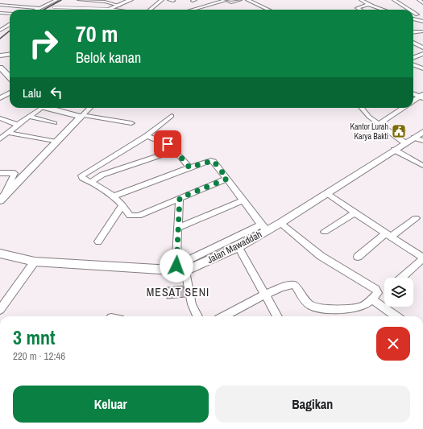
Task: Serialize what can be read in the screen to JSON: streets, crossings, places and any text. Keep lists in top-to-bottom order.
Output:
{
  "streets": {
    "street": ["Jalan Mawaddah"]
  },
  "districts": ["MESAT SENI"],
  "places": {
    "public building": ["Kantor Lurah Karya Bakti"]
  },
  "page": {
    "turn": ["70 m", "Belok kanan"],
    "then": "Lalu",
    "heading": ["3 mnt", "220 m · 12:46"],
    "buttons": ["Keluar", "Bagikan"]
  }
}
